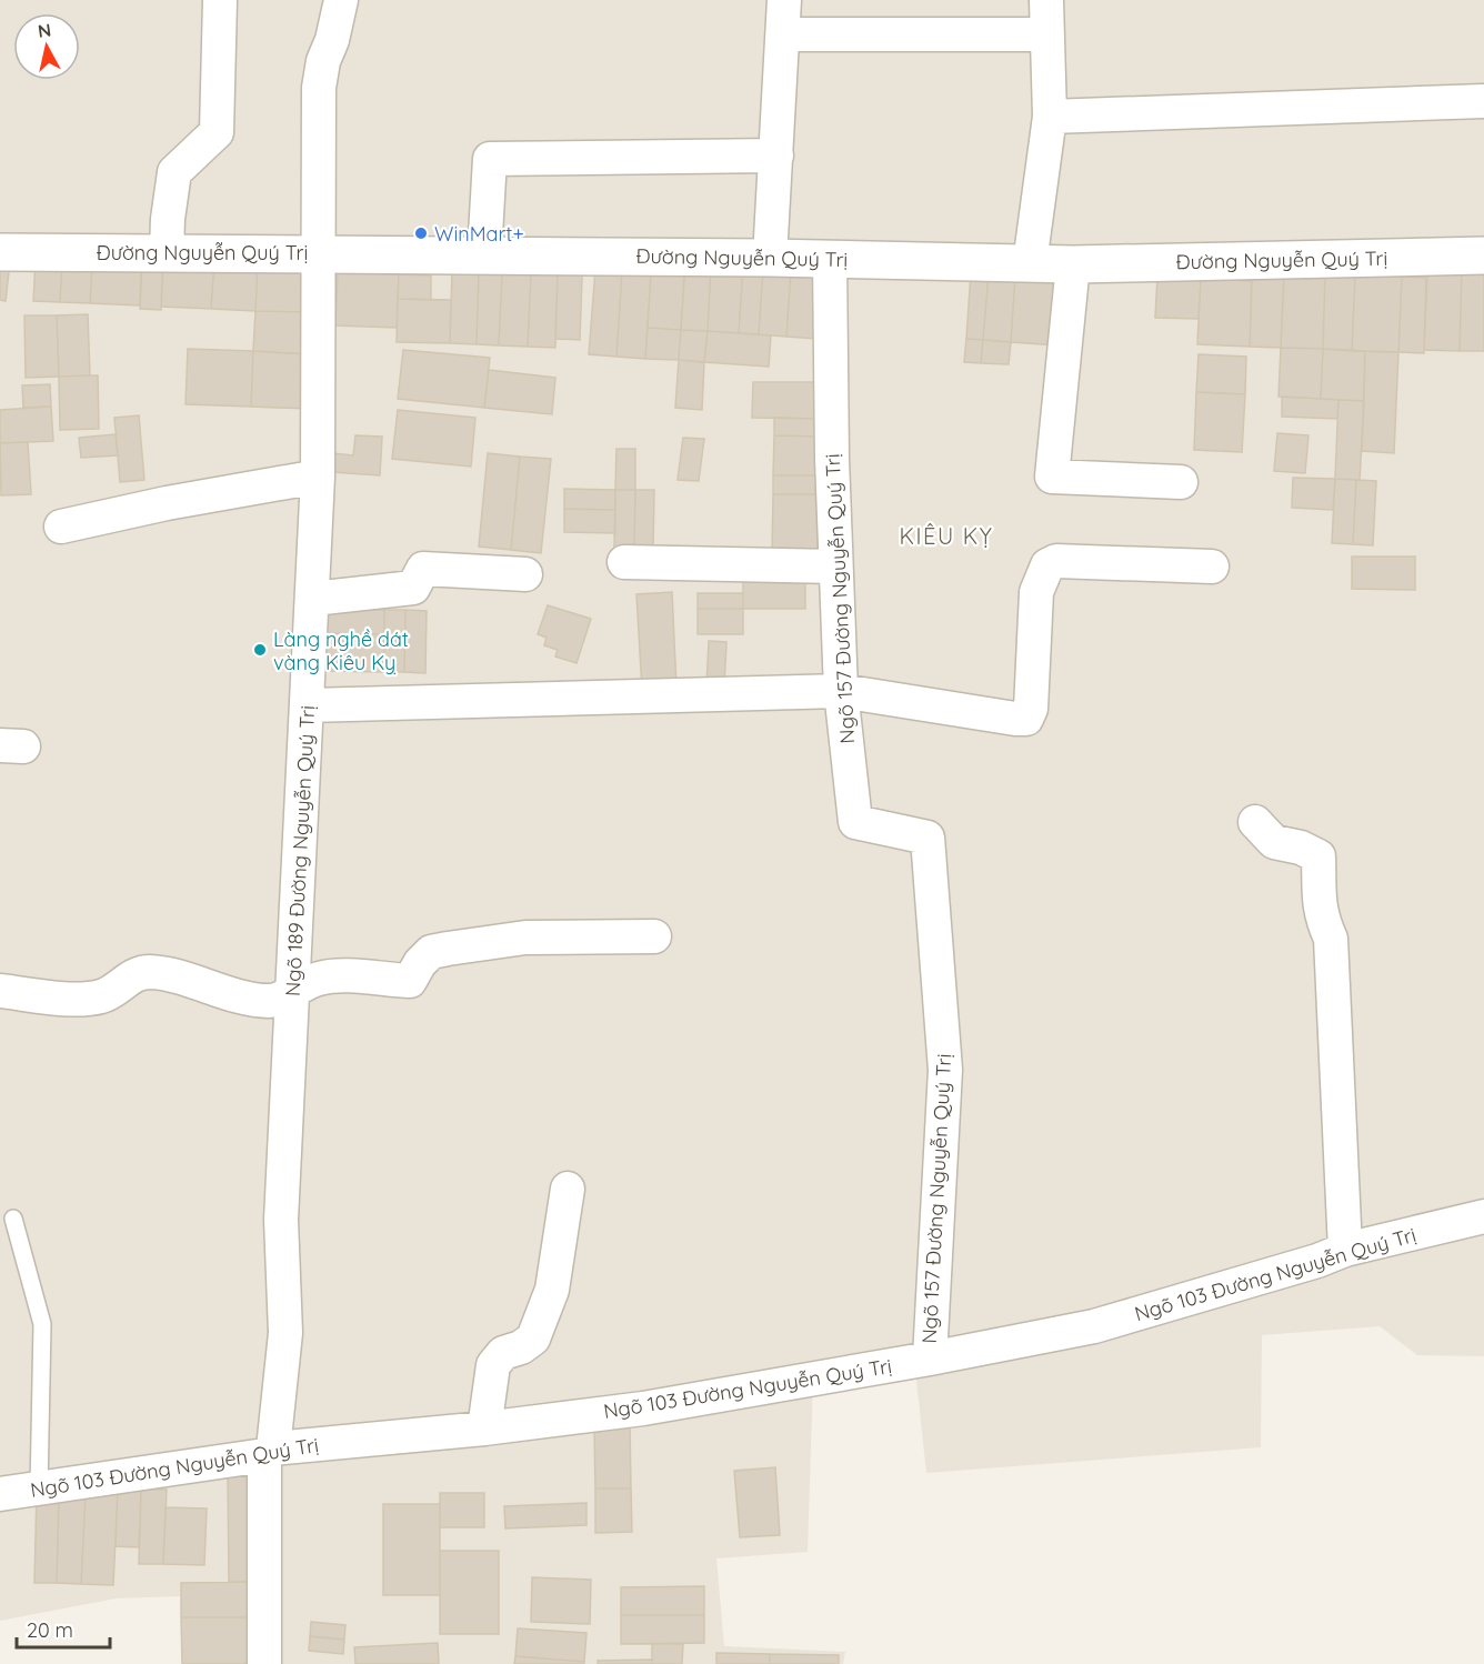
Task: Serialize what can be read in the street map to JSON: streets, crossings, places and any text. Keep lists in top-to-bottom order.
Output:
{
  "streets": {
    "street": [
      "Đường Nguyễn Quý Trị",
      "Ngõ 157 Đường Nguyễn Quý Trị",
      "Ngõ 189 Đường Nguyễn Quý Trị",
      "Ngõ 103 Đường Nguyễn Quý Trị"
    ]
  },
  "crossings": [
    ["Đường Nguyễn Quý Trị", "Ngõ 157 Đường Nguyễn Quý Trị"],
    ["Đường Nguyễn Quý Trị", "Ngõ 189 Đường Nguyễn Quý Trị"],
    ["Ngõ 157 Đường Nguyễn Quý Trị", "Ngõ 103 Đường Nguyễn Quý Trị"],
    ["Ngõ 189 Đường Nguyễn Quý Trị", "Ngõ 103 Đường Nguyễn Quý Trị"]
  ],
  "districts": ["KIÊU KỴ"],
  "places": ["WinMart+", "Làng nghề dát vàng Kiêu Kỵ"],
  "scale_bar": "20 m",
  "north": "top"
}
